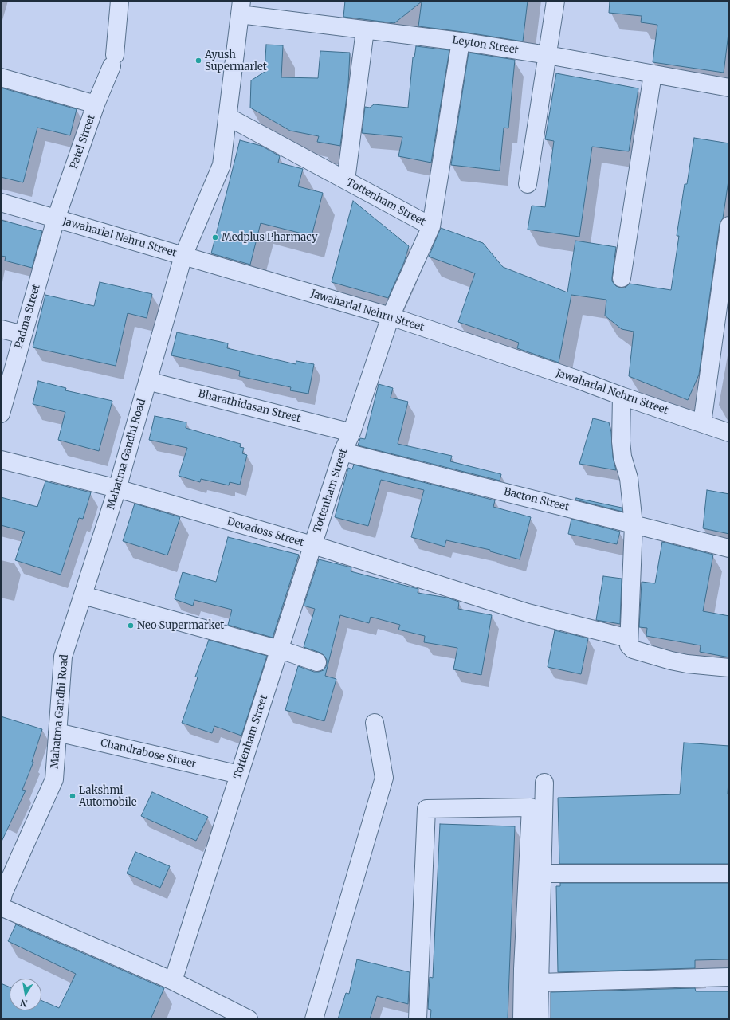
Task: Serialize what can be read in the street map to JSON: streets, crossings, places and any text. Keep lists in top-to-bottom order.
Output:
{
  "streets": {
    "street": [
      "Leyton Street",
      "Patel Street",
      "Tottenham Street",
      "Jawaharlal Nehru Street",
      "Padma Street",
      "Bharathidasan Street",
      "Mahatma Gandhi Road",
      "Bacton Street",
      "Devadoss Street",
      "Chandrabose Street"
    ]
  },
  "crossings": [
    ["Leyton Street", "Mahatma Gandhi Road"],
    ["Patel Street", "Jawaharlal Nehru Street"],
    ["Patel Street", "Padma Street"],
    ["Tottenham Street", "Jawaharlal Nehru Street"],
    ["Tottenham Street", "Bharathidasan Street"],
    ["Tottenham Street", "Mahatma Gandhi Road"],
    ["Tottenham Street", "Bacton Street"],
    ["Tottenham Street", "Devadoss Street"],
    ["Tottenham Street", "Chandrabose Street"],
    ["Jawaharlal Nehru Street", "Padma Street"],
    ["Jawaharlal Nehru Street", "Mahatma Gandhi Road"],
    ["Bharathidasan Street", "Mahatma Gandhi Road"],
    ["Mahatma Gandhi Road", "Devadoss Street"],
    ["Mahatma Gandhi Road", "Chandrabose Street"]
  ],
  "places": [
    "Ayush Supermarlet",
    "Medplus Pharmacy",
    "Neo Supermarket",
    "Lakshmi Automobile"
  ],
  "north": "bottom"
}
